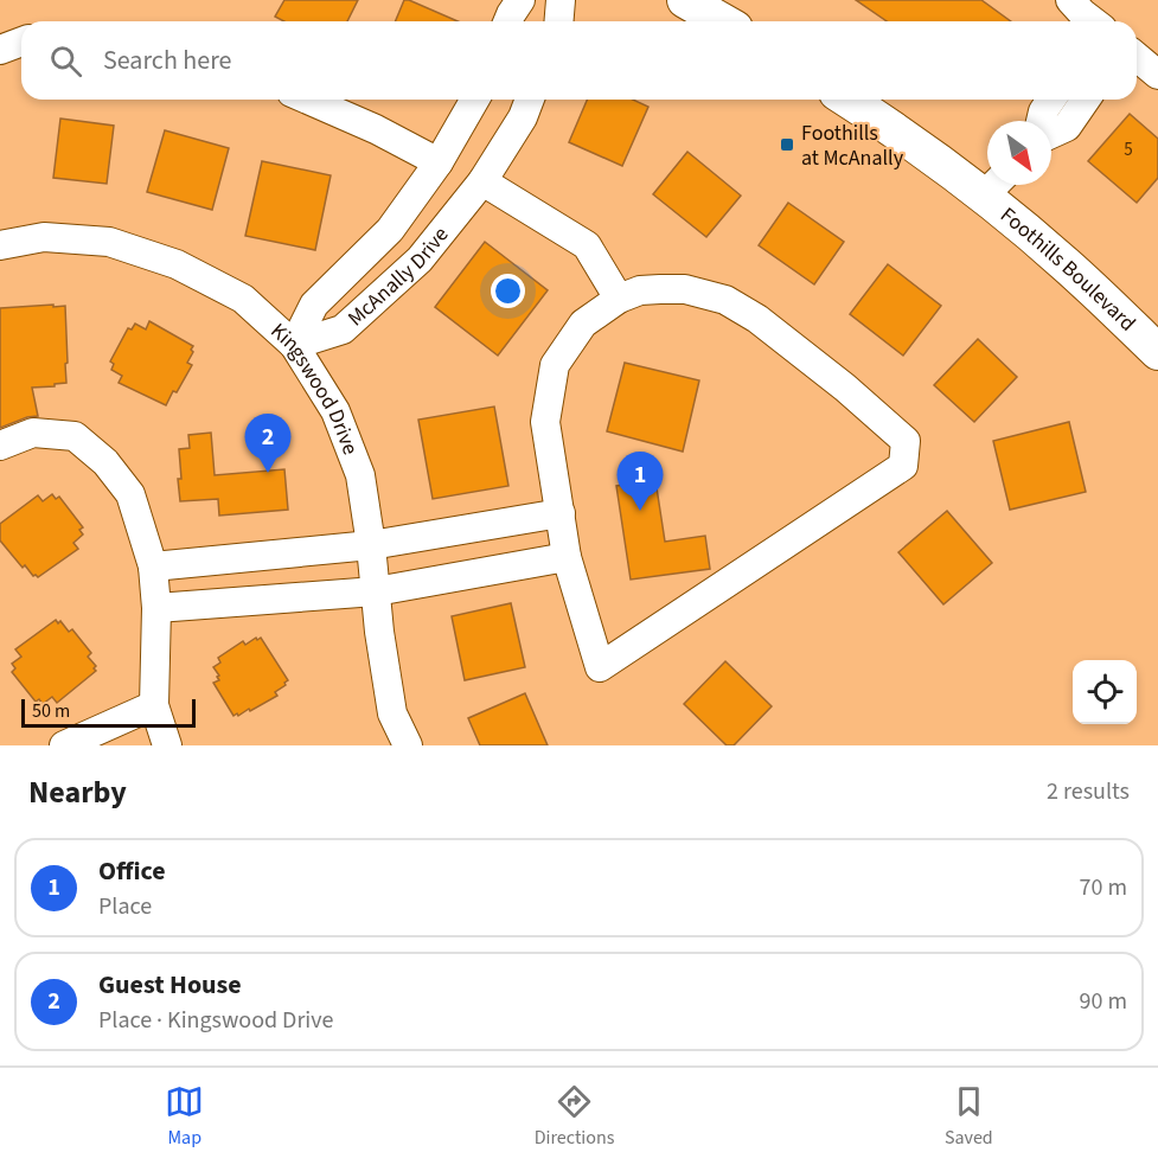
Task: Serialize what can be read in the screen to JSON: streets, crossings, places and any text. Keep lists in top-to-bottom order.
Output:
{
  "streets": {
    "main road": ["Foothills Boulevard"],
    "street": ["McAnally Drive", "Kingswood Drive"]
  },
  "crossings": [
    ["McAnally Drive", "Kingswood Drive"]
  ],
  "places": {
    "transit": ["Foothills at McAnally"]
  },
  "house_numbers": ["5"],
  "scale_bar": "50 m",
  "north": "bottom right",
  "page": {
    "search": "Search here",
    "pins": ["2", "1"],
    "scale": "50 m",
    "heading": ["Nearby", "2 results"],
    "list": [
      {
        "mark": "1",
        "name": "Office",
        "note": "Place",
        "value": "70 m"
      },
      {
        "mark": "2",
        "name": "Guest House",
        "note": "Place · Kingswood Drive",
        "value": "90 m"
      }
    ],
    "nav": ["Map", "Directions", "Saved"]
  }
}
